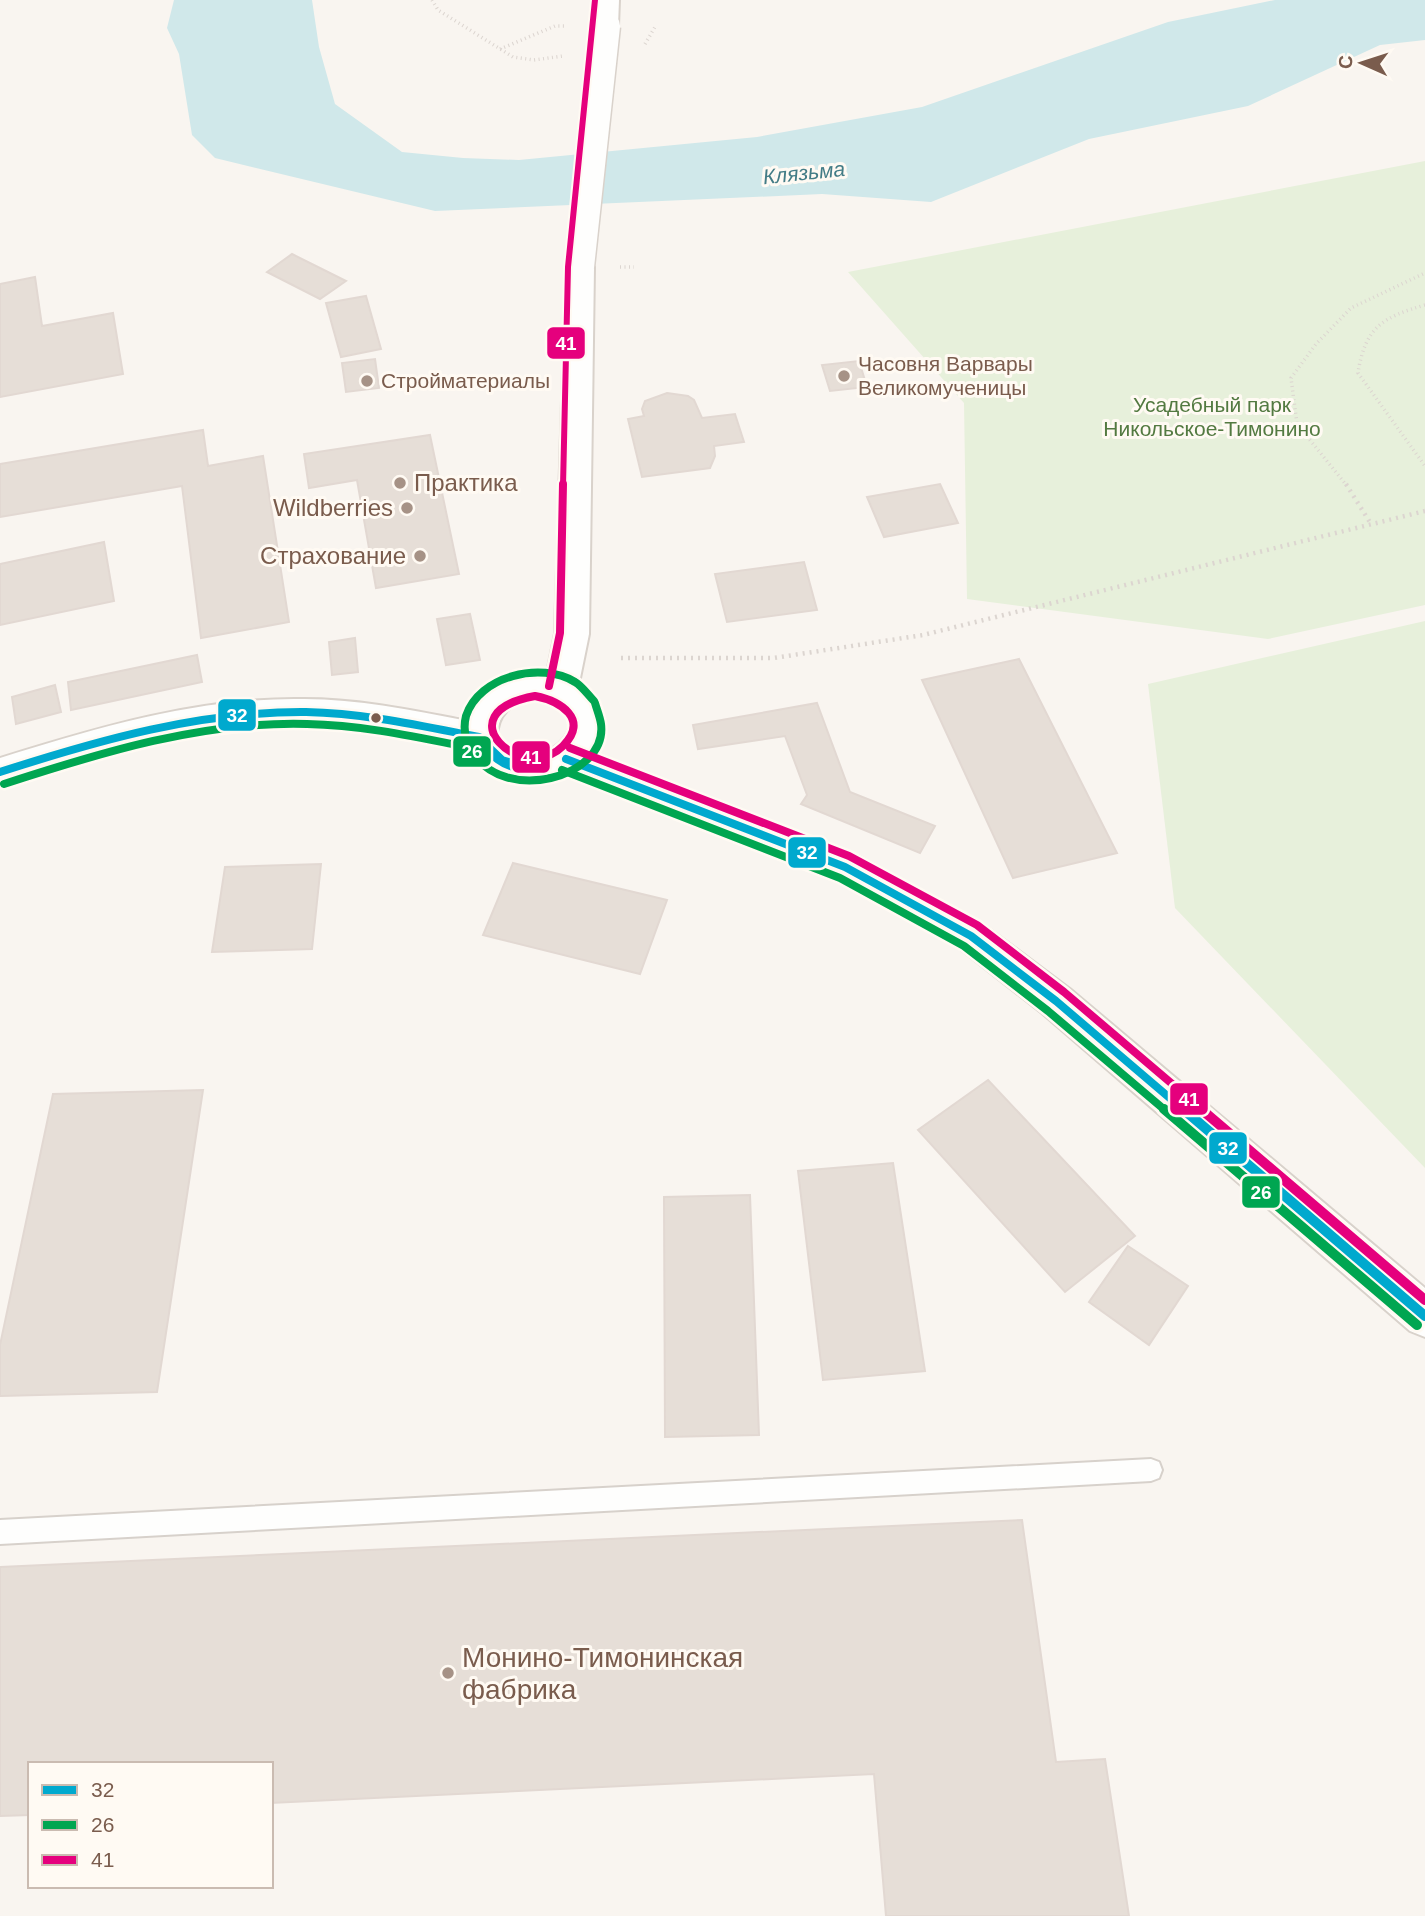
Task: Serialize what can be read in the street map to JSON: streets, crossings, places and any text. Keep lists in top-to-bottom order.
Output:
{
  "water": ["Клязьма"],
  "parks": ["Усадебный парк Никольское-Тимонино"],
  "places": [
    "Часовня Варвары Великомученицы",
    "Стройматериалы",
    "Практика",
    "Wildberries",
    "Страхование",
    "Монино-Тимонинская фабрика"
  ],
  "lines": ["transit line 41", "transit line 26", "transit line 32"],
  "legend": ["32", "26", "41"],
  "north": "left"
}
